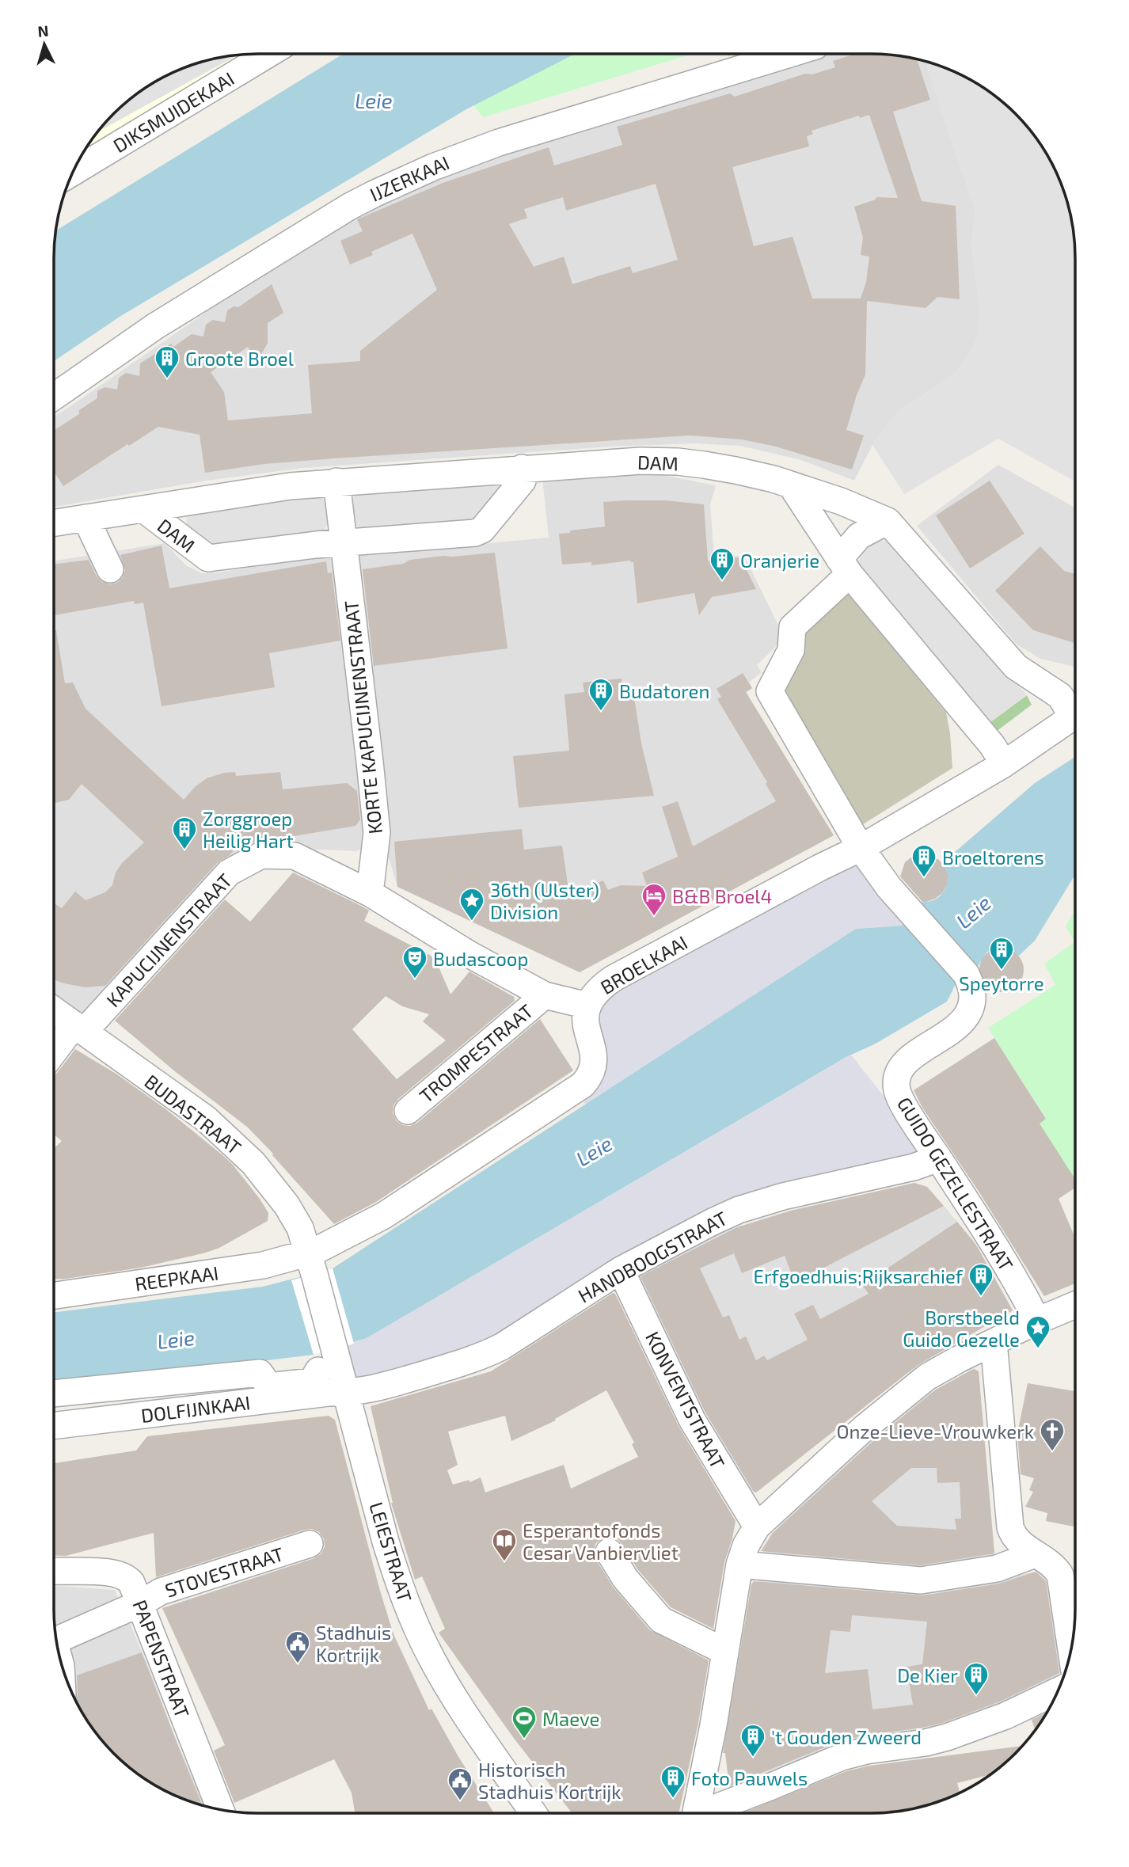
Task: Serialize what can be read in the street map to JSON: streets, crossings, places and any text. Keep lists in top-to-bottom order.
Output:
{
  "streets": {
    "street": [
      "DIKSMUIDEKAAI",
      "IJZERKAAI",
      "DAM",
      "KORTE KAPUCIJNENSTRAAT",
      "KAPUCIJNENSTRAAT",
      "BROELKAAI",
      "TROMPESTRAAT",
      "BUDASTRAAT",
      "GUIDO GEZELLESTRAAT",
      "HANDBOOGSTRAAT",
      "REEPKAAI",
      "KONVENTSTRAAT",
      "DOLFIJNKAAI",
      "LEIESTRAAT",
      "STOVESTRAAT",
      "PAPENSTRAAT"
    ]
  },
  "crossings": [
    ["DAM", "KORTE KAPUCIJNENSTRAAT"],
    ["KORTE KAPUCIJNENSTRAAT", "KAPUCIJNENSTRAAT"],
    ["KAPUCIJNENSTRAAT", "BROELKAAI"],
    ["KAPUCIJNENSTRAAT", "TROMPESTRAAT"],
    ["KAPUCIJNENSTRAAT", "BUDASTRAAT"],
    ["BROELKAAI", "BUDASTRAAT"],
    ["BROELKAAI", "GUIDO GEZELLESTRAAT"],
    ["BROELKAAI", "REEPKAAI"],
    ["BROELKAAI", "LEIESTRAAT"],
    ["BUDASTRAAT", "REEPKAAI"],
    ["BUDASTRAAT", "LEIESTRAAT"],
    ["GUIDO GEZELLESTRAAT", "HANDBOOGSTRAAT"],
    ["HANDBOOGSTRAAT", "KONVENTSTRAAT"],
    ["HANDBOOGSTRAAT", "DOLFIJNKAAI"],
    ["HANDBOOGSTRAAT", "LEIESTRAAT"],
    ["REEPKAAI", "LEIESTRAAT"],
    ["DOLFIJNKAAI", "LEIESTRAAT"],
    ["STOVESTRAAT", "PAPENSTRAAT"]
  ],
  "water": ["Leie"],
  "places": {
    "building": [
      "Groote Broel",
      "Oranjerie",
      "Budatoren",
      "Zorggroep Heilig Hart",
      "Broeltorens",
      "Speytorre",
      "Erfgoedhuis;Rijksarchief",
      "De Kier",
      "'t Gouden Zweerd",
      "Foto Pauwels"
    ],
    "hotel": ["B&B Broel4"],
    "place": ["36th (Ulster) Division", "Borstbeeld Guido Gezelle"],
    "theatre": ["Budascoop"],
    "church": ["Onze-Lieve-Vrouwkerk"],
    "library": ["Esperantofonds Cesar Vanbiervliet"],
    "public building": ["Stadhuis Kortrijk", "Historisch Stadhuis Kortrijk"],
    "sports": ["Maeve"]
  },
  "north": "top"
}
